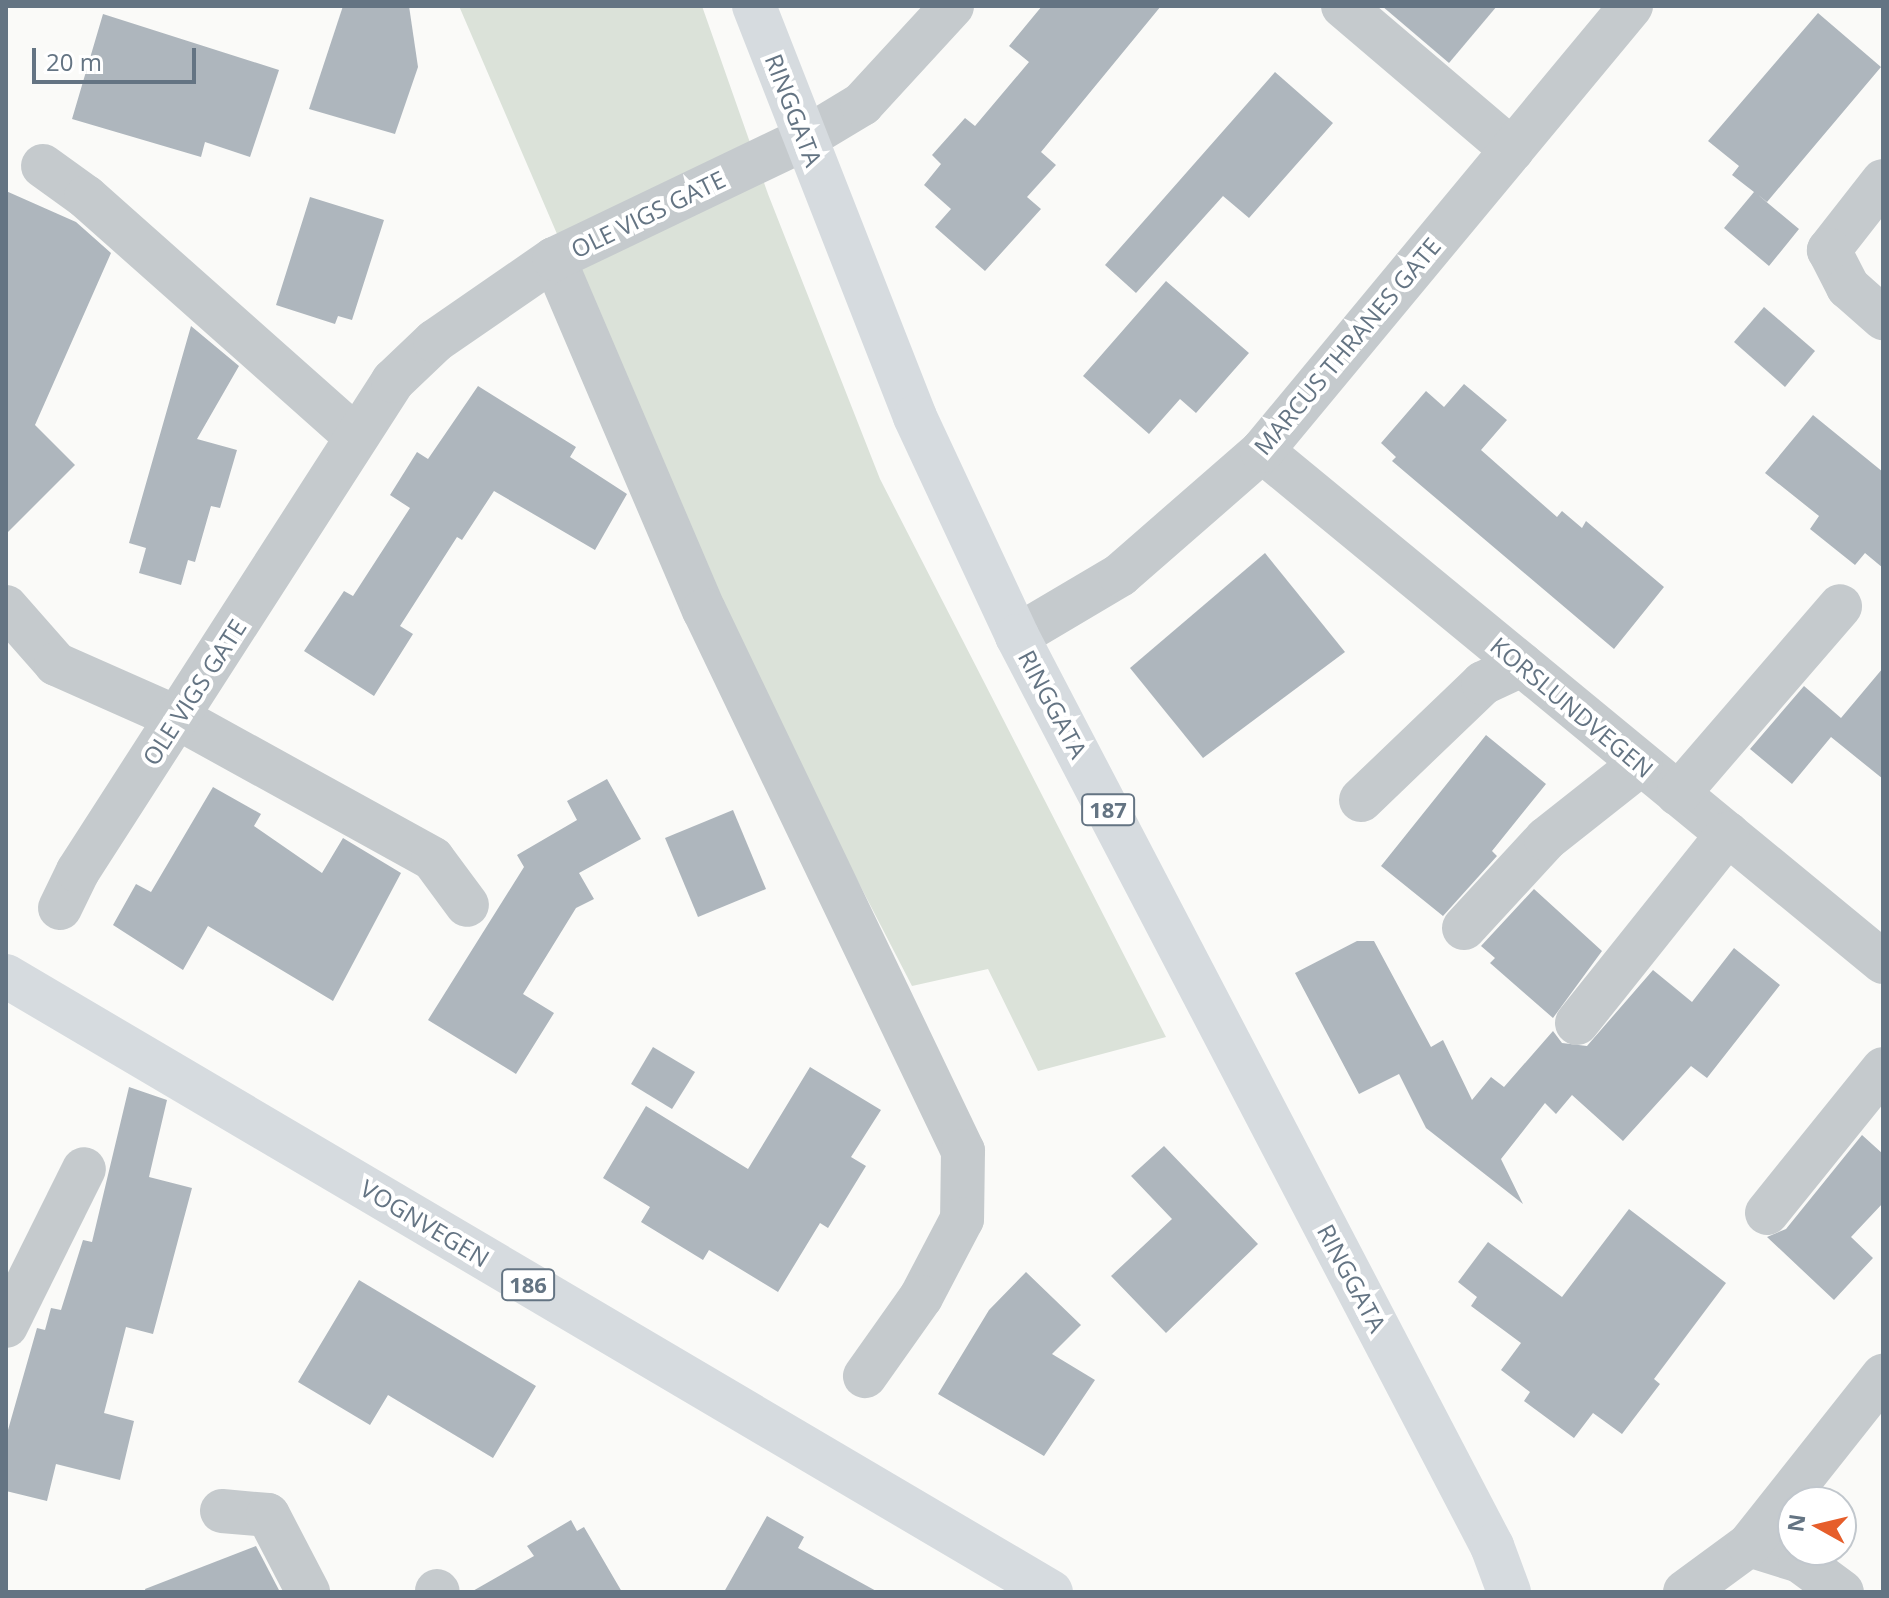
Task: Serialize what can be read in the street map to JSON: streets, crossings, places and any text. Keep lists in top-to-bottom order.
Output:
{
  "streets": {
    "main road": [
      "RINGGATA",
      "187",
      "VOGNVEGEN",
      "186"
    ],
    "street": ["OLE VIGS GATE", "MARCUS THRANES GATE", "KORSLUNDVEGEN"]
  },
  "crossings": [
    ["RINGGATA", "OLE VIGS GATE"],
    ["RINGGATA", "MARCUS THRANES GATE"],
    ["MARCUS THRANES GATE", "KORSLUNDVEGEN"]
  ],
  "scale_bar": "20 m",
  "north": "left"
}
